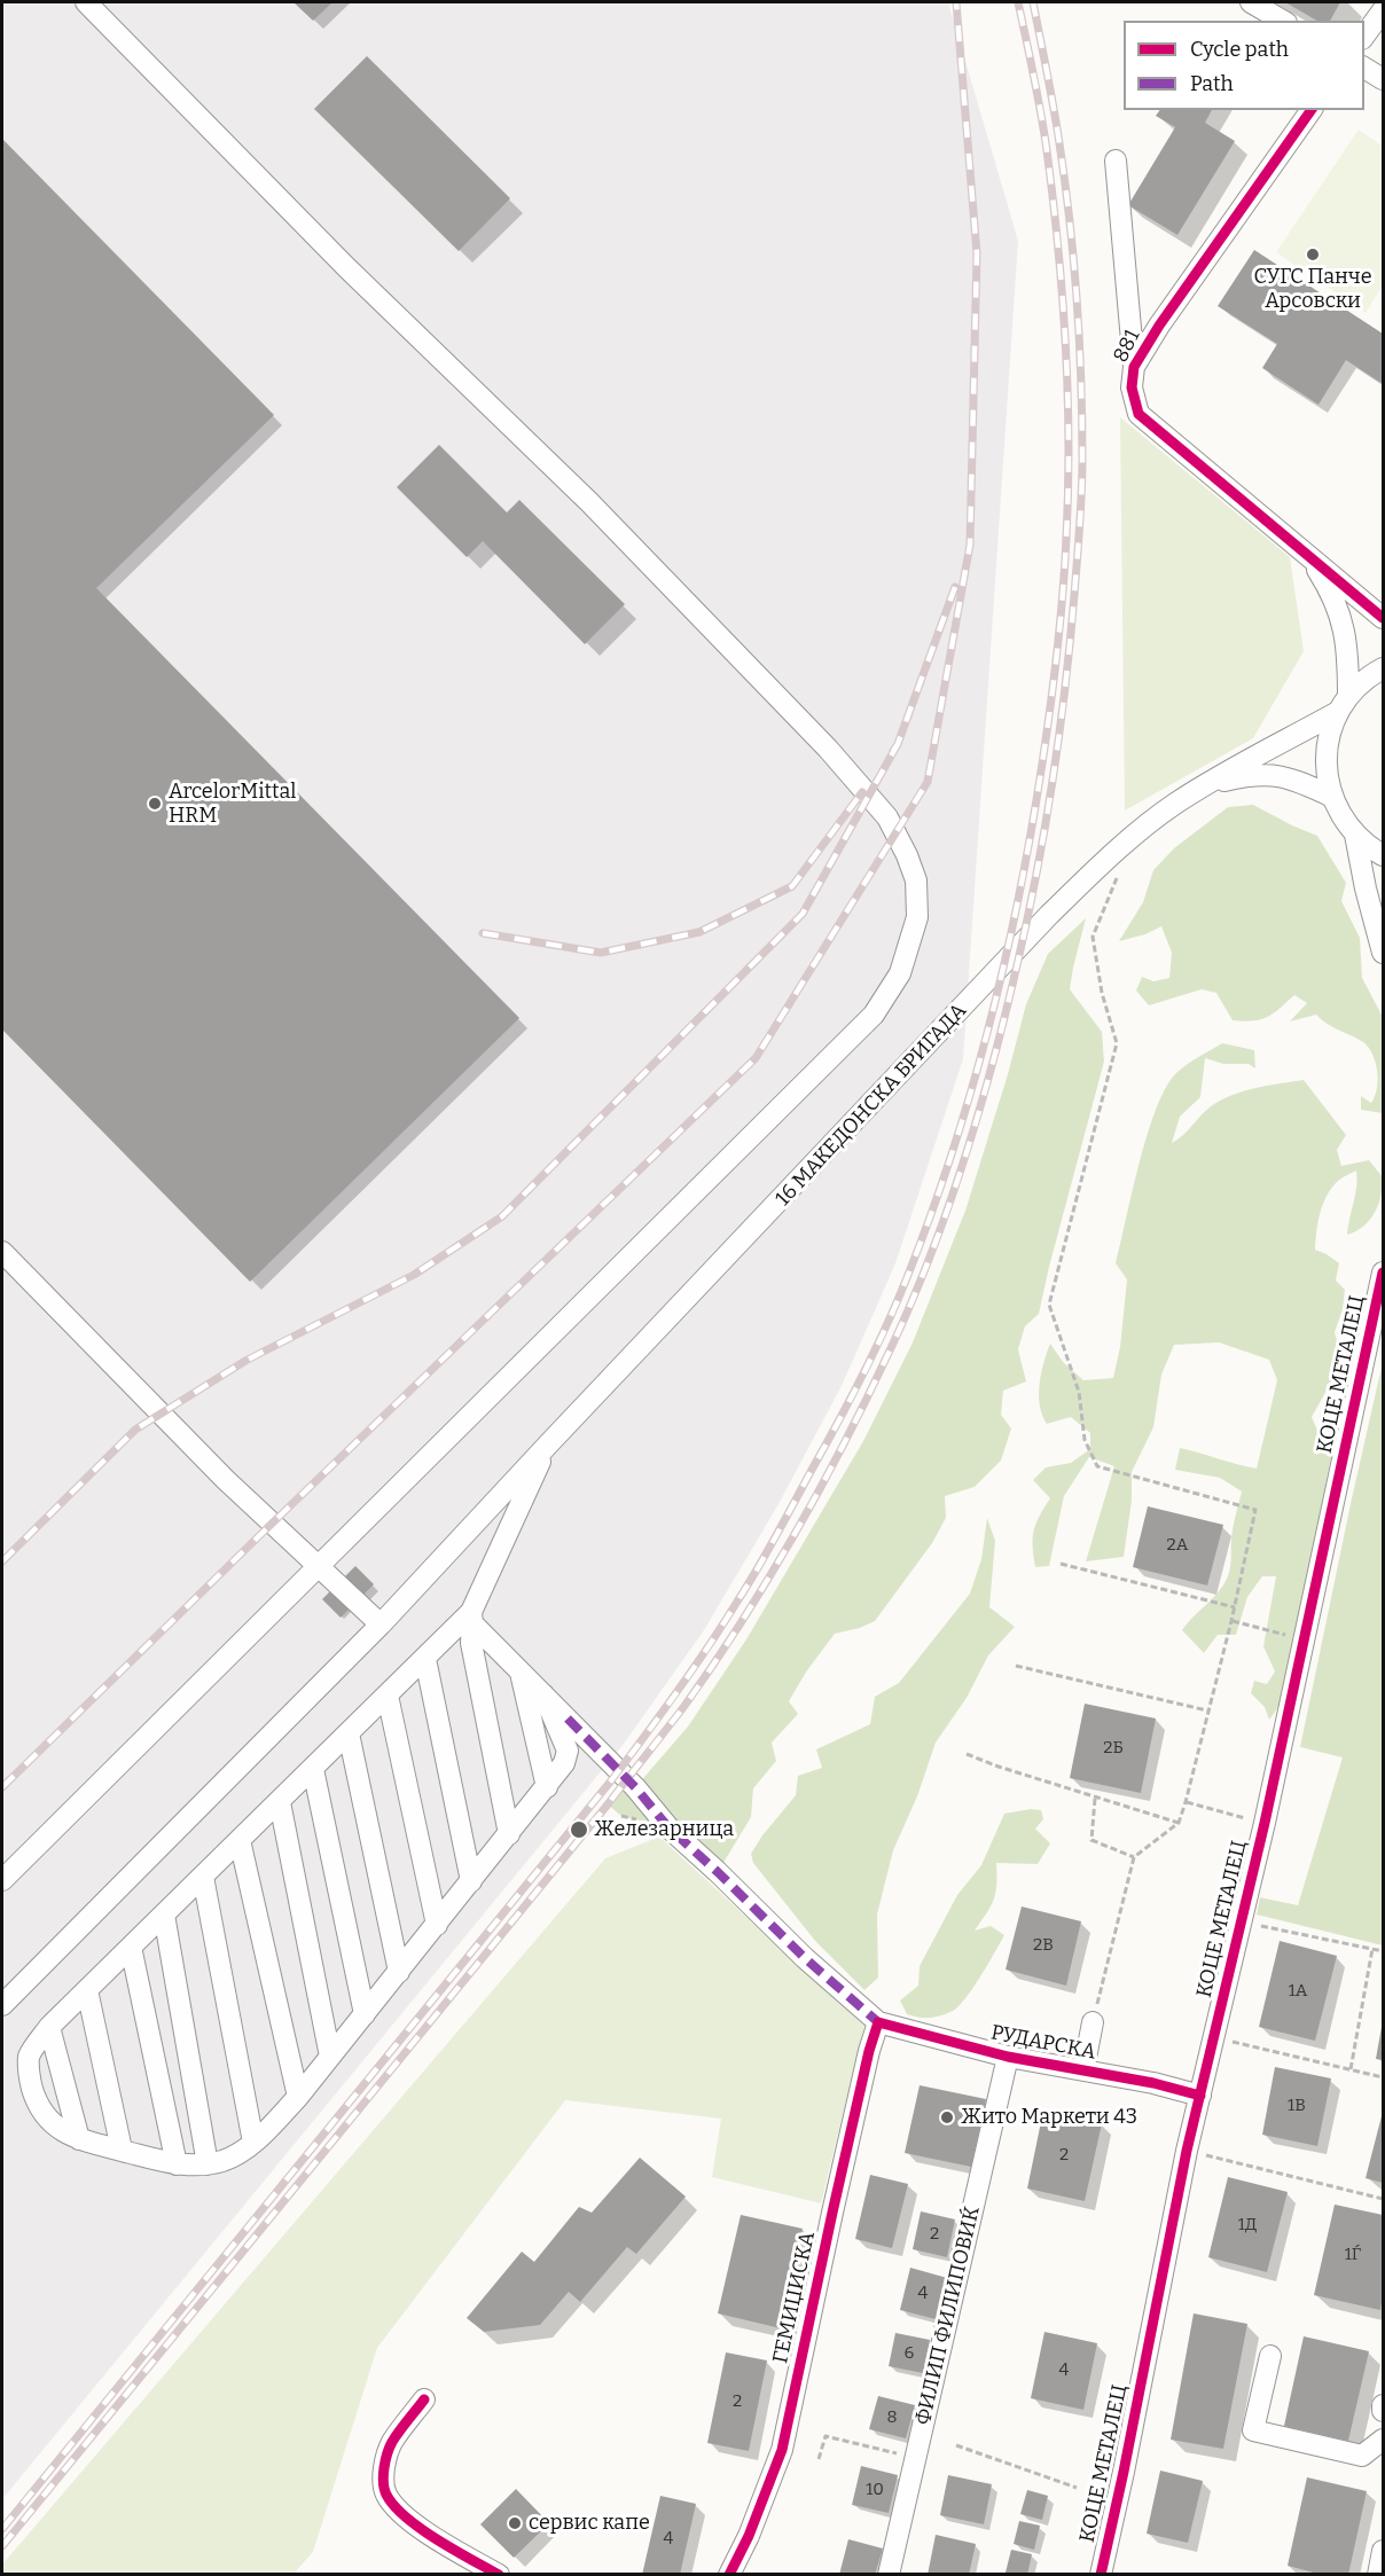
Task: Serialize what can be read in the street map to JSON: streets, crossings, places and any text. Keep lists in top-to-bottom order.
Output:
{
  "streets": {
    "street": [
      "881",
      "16 МАКЕДОНСКА БРИГАДА",
      "КОЦЕ МЕТАЛЕЦ",
      "РУДАРСКА",
      "ГЕМИЏИСКА",
      "ФИЛИП ФИЛИПОВИЌ"
    ]
  },
  "crossings": [
    ["881", "16 МАКЕДОНСКА БРИГАДА"],
    ["КОЦЕ МЕТАЛЕЦ", "РУДАРСКА"],
    ["РУДАРСКА", "ГЕМИЏИСКА"],
    ["РУДАРСКА", "ФИЛИП ФИЛИПОВИЌ"]
  ],
  "places": [
    "СУГС Панче Арсовски",
    "ArcelorMittal HRM",
    "Железарница",
    "Жито Маркети 43",
    "сервис капе"
  ],
  "house_numbers": [
    "2А",
    "2Б",
    "2В",
    "1А",
    "1В",
    "2",
    "1Д",
    "2",
    "1Ѓ",
    "4",
    "6",
    "4",
    "2",
    "8",
    "10",
    "4"
  ],
  "legend": ["Cycle path", "Path"]
}
